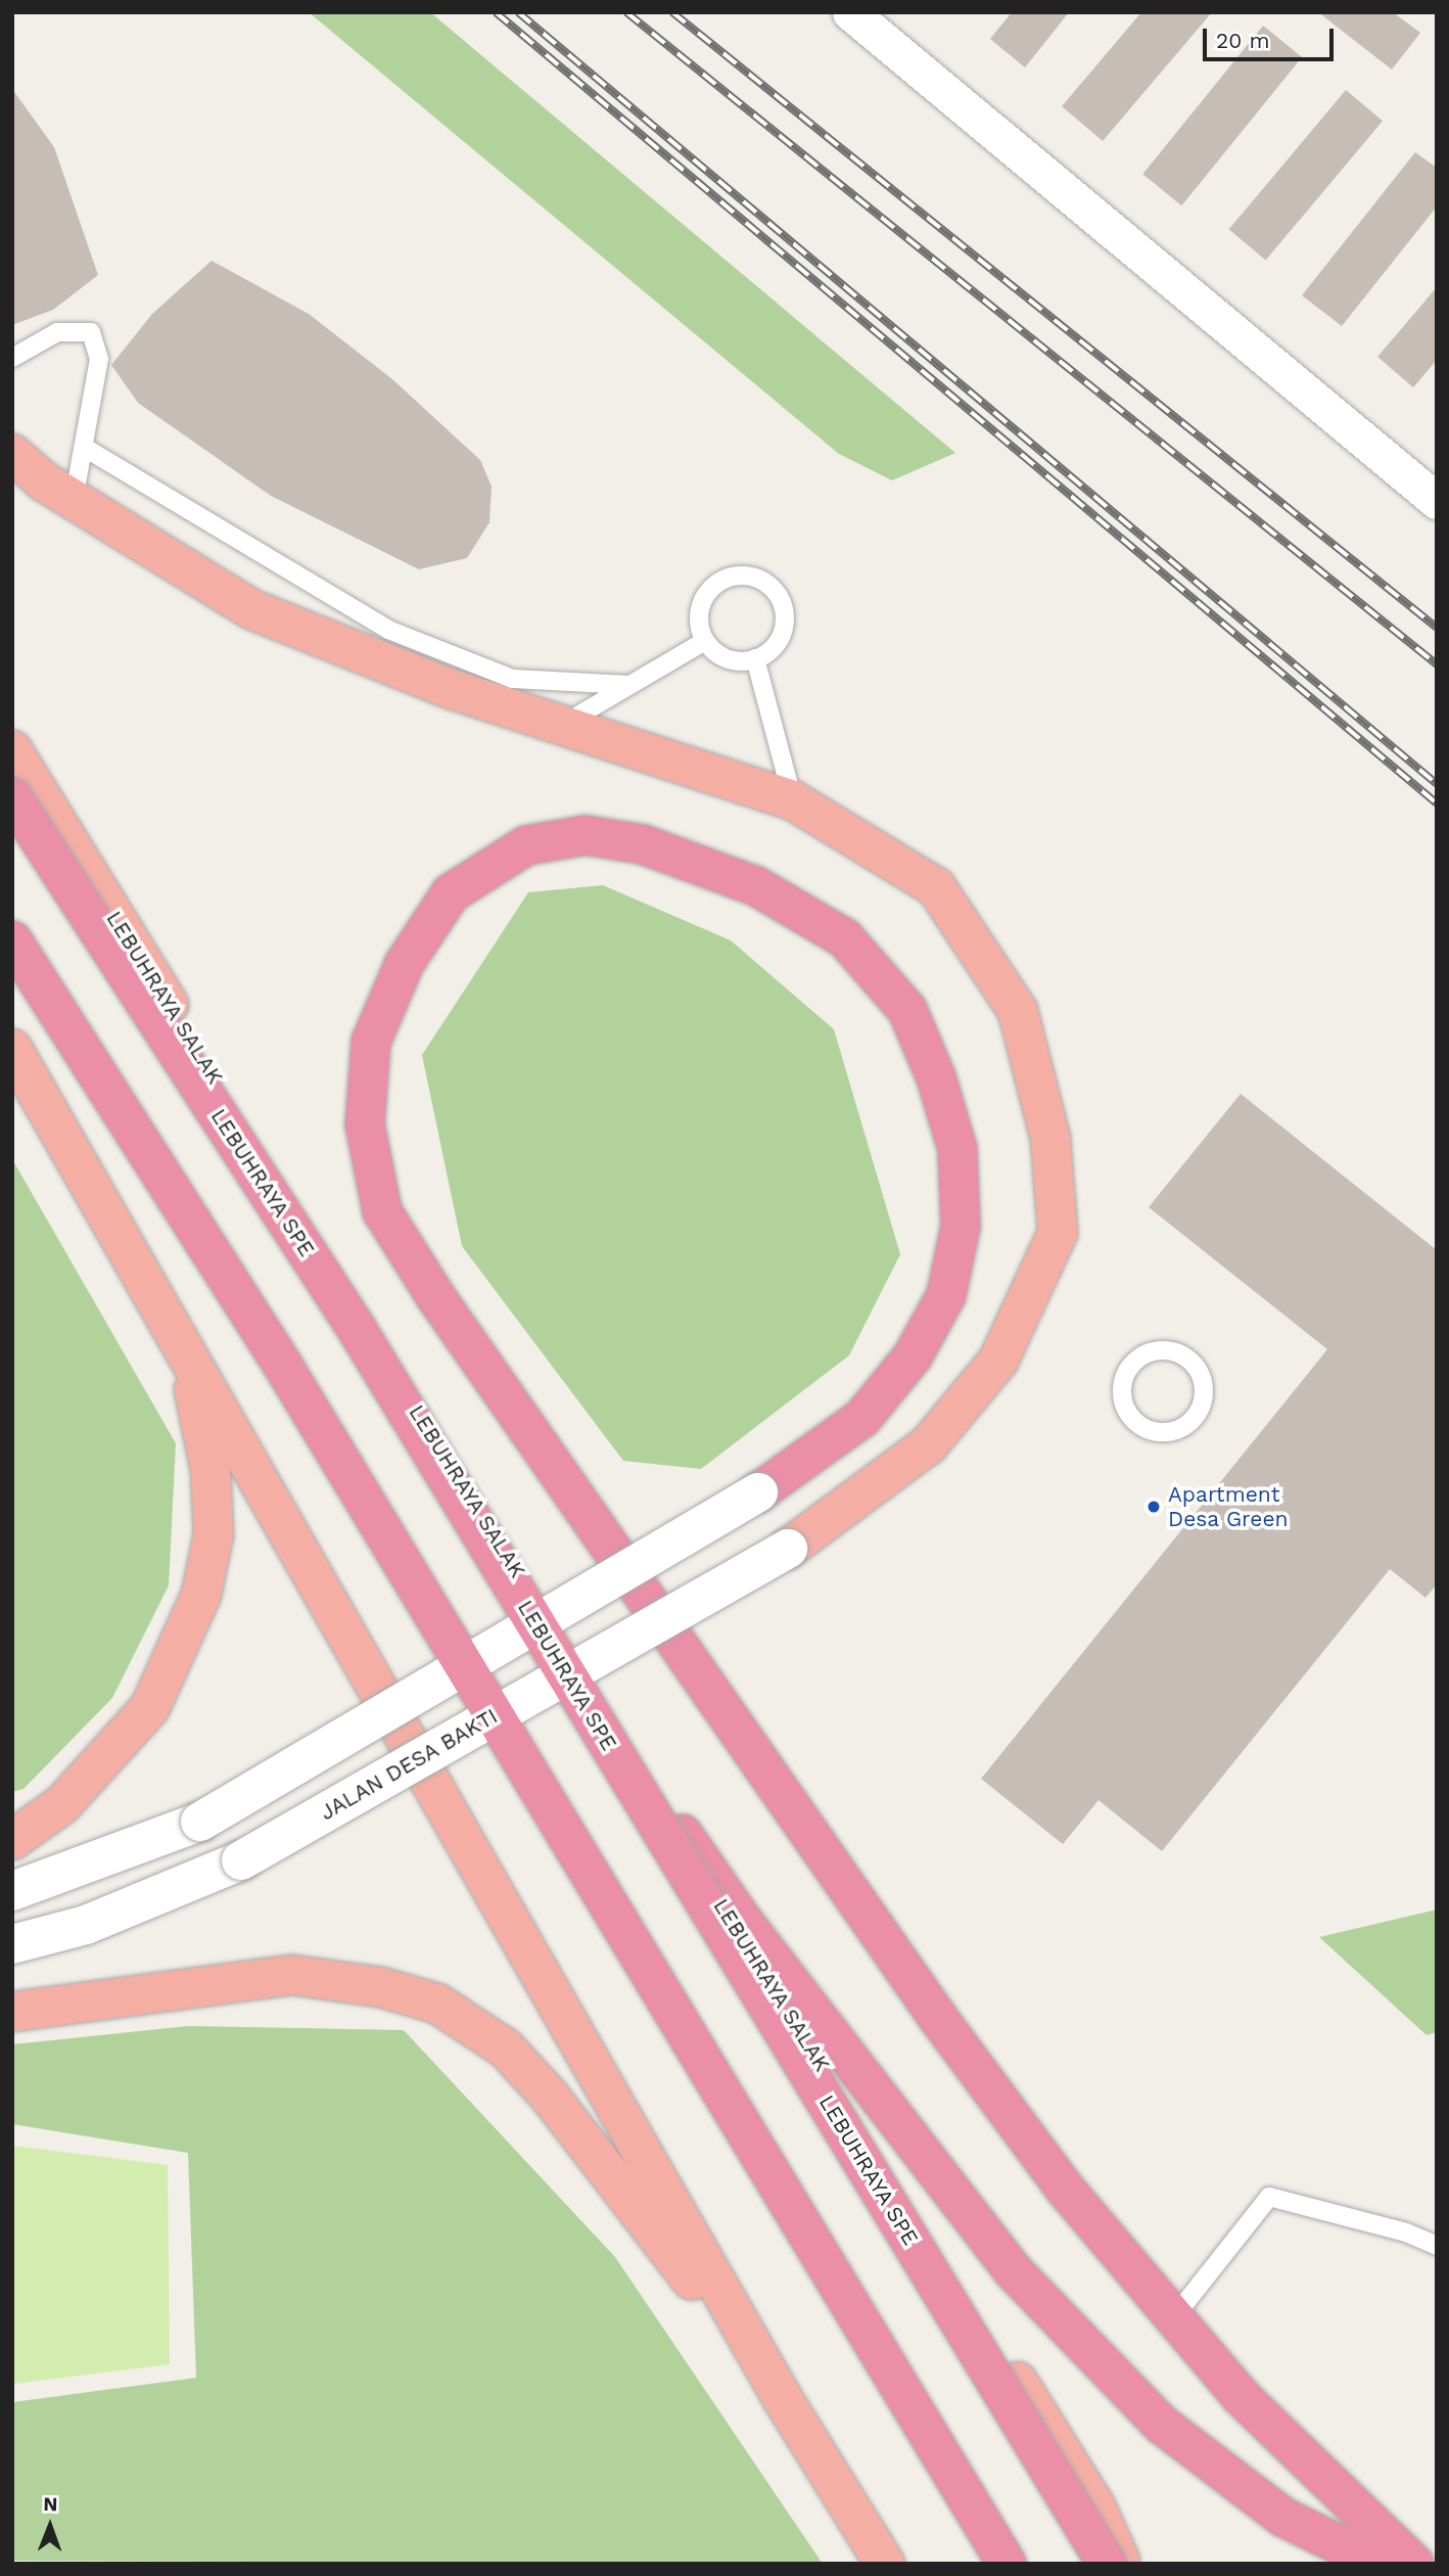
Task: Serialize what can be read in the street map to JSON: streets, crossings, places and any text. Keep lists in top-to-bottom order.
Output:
{
  "streets": {
    "highway": ["LEBUHRAYA SALAK", "LEBUHRAYA SPE"],
    "street": ["JALAN DESA BAKTI"]
  },
  "places": ["Apartment Desa Green"],
  "scale_bar": "20 m",
  "north": "top"
}
